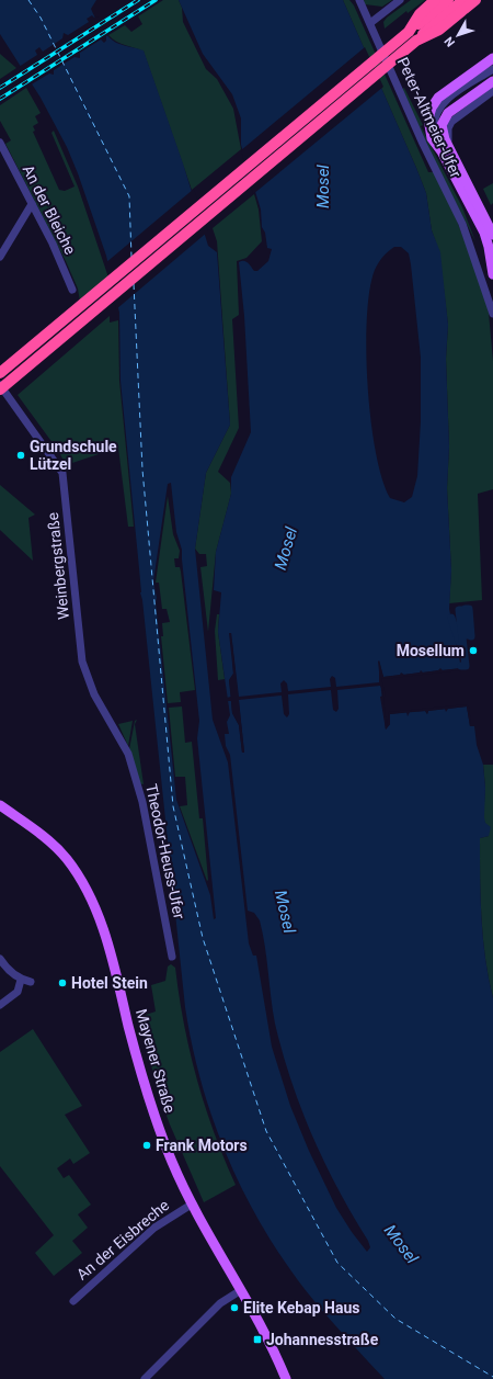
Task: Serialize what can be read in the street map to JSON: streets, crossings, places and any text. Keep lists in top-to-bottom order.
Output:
{
  "streets": {
    "main road": ["Mayener Straße"],
    "street": [
      "Peter-Altmeier-Ufer",
      "An der Bleiche",
      "Weinbergstraße",
      "Theodor-Heuss-Ufer",
      "An der Eisbreche"
    ]
  },
  "crossings": [
    ["Weinbergstraße", "Theodor-Heuss-Ufer"],
    ["Mayener Straße", "An der Eisbreche"]
  ],
  "water": ["Mosel"],
  "places": {
    "other": [
      "Grundschule Lützel",
      "Mosellum",
      "Hotel Stein",
      "Frank Motors",
      "Elite Kebap Haus"
    ],
    "transit": ["Johannesstraße"]
  },
  "north": "bottom left"
}
